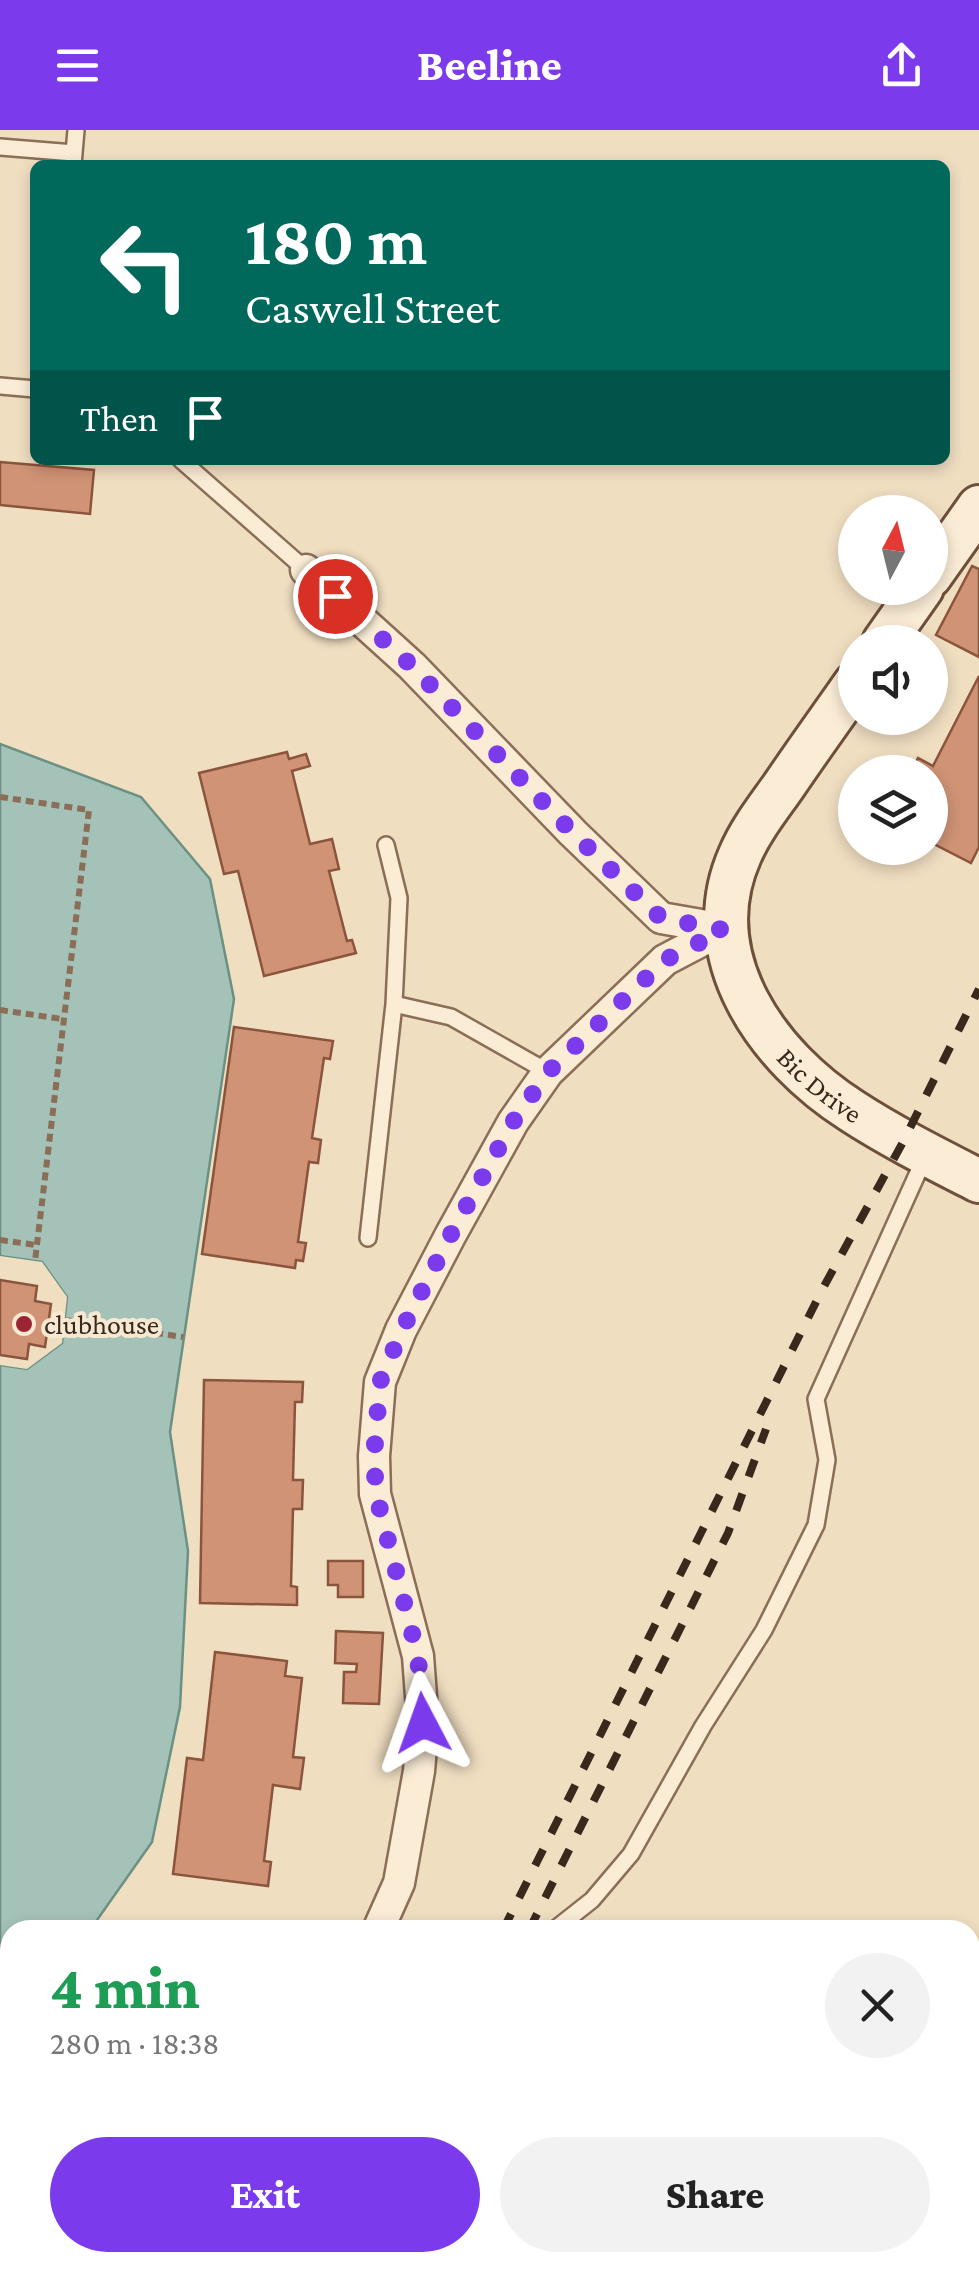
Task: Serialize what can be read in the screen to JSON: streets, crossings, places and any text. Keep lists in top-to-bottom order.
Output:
{
  "streets": {
    "street": ["Bic Drive"]
  },
  "places": ["clubhouse"],
  "north": "top",
  "page": {
    "header": "Beeline",
    "turn": ["180 m", "Caswell Street"],
    "then": "Then",
    "heading": ["4 min", "280 m · 18:38"],
    "buttons": ["Exit", "Share"]
  }
}
